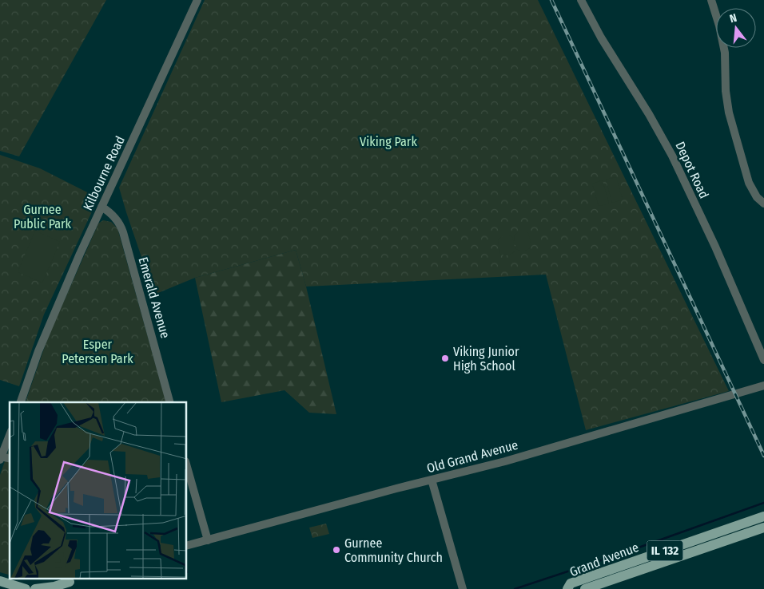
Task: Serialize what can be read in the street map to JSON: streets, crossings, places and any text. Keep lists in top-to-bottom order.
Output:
{
  "streets": {
    "main road": ["IL 132", "Grand Avenue"],
    "street": [
      "Depot Road",
      "Kilbourne Road",
      "Emerald Avenue",
      "Old Grand Avenue"
    ]
  },
  "crossings": [
    ["Kilbourne Road", "Emerald Avenue"]
  ],
  "parks": ["Viking Park", "Gurnee Public Park", "Esper Petersen Park"],
  "places": ["Viking Junior High School", "Gurnee Community Church"],
  "north": "top"
}
